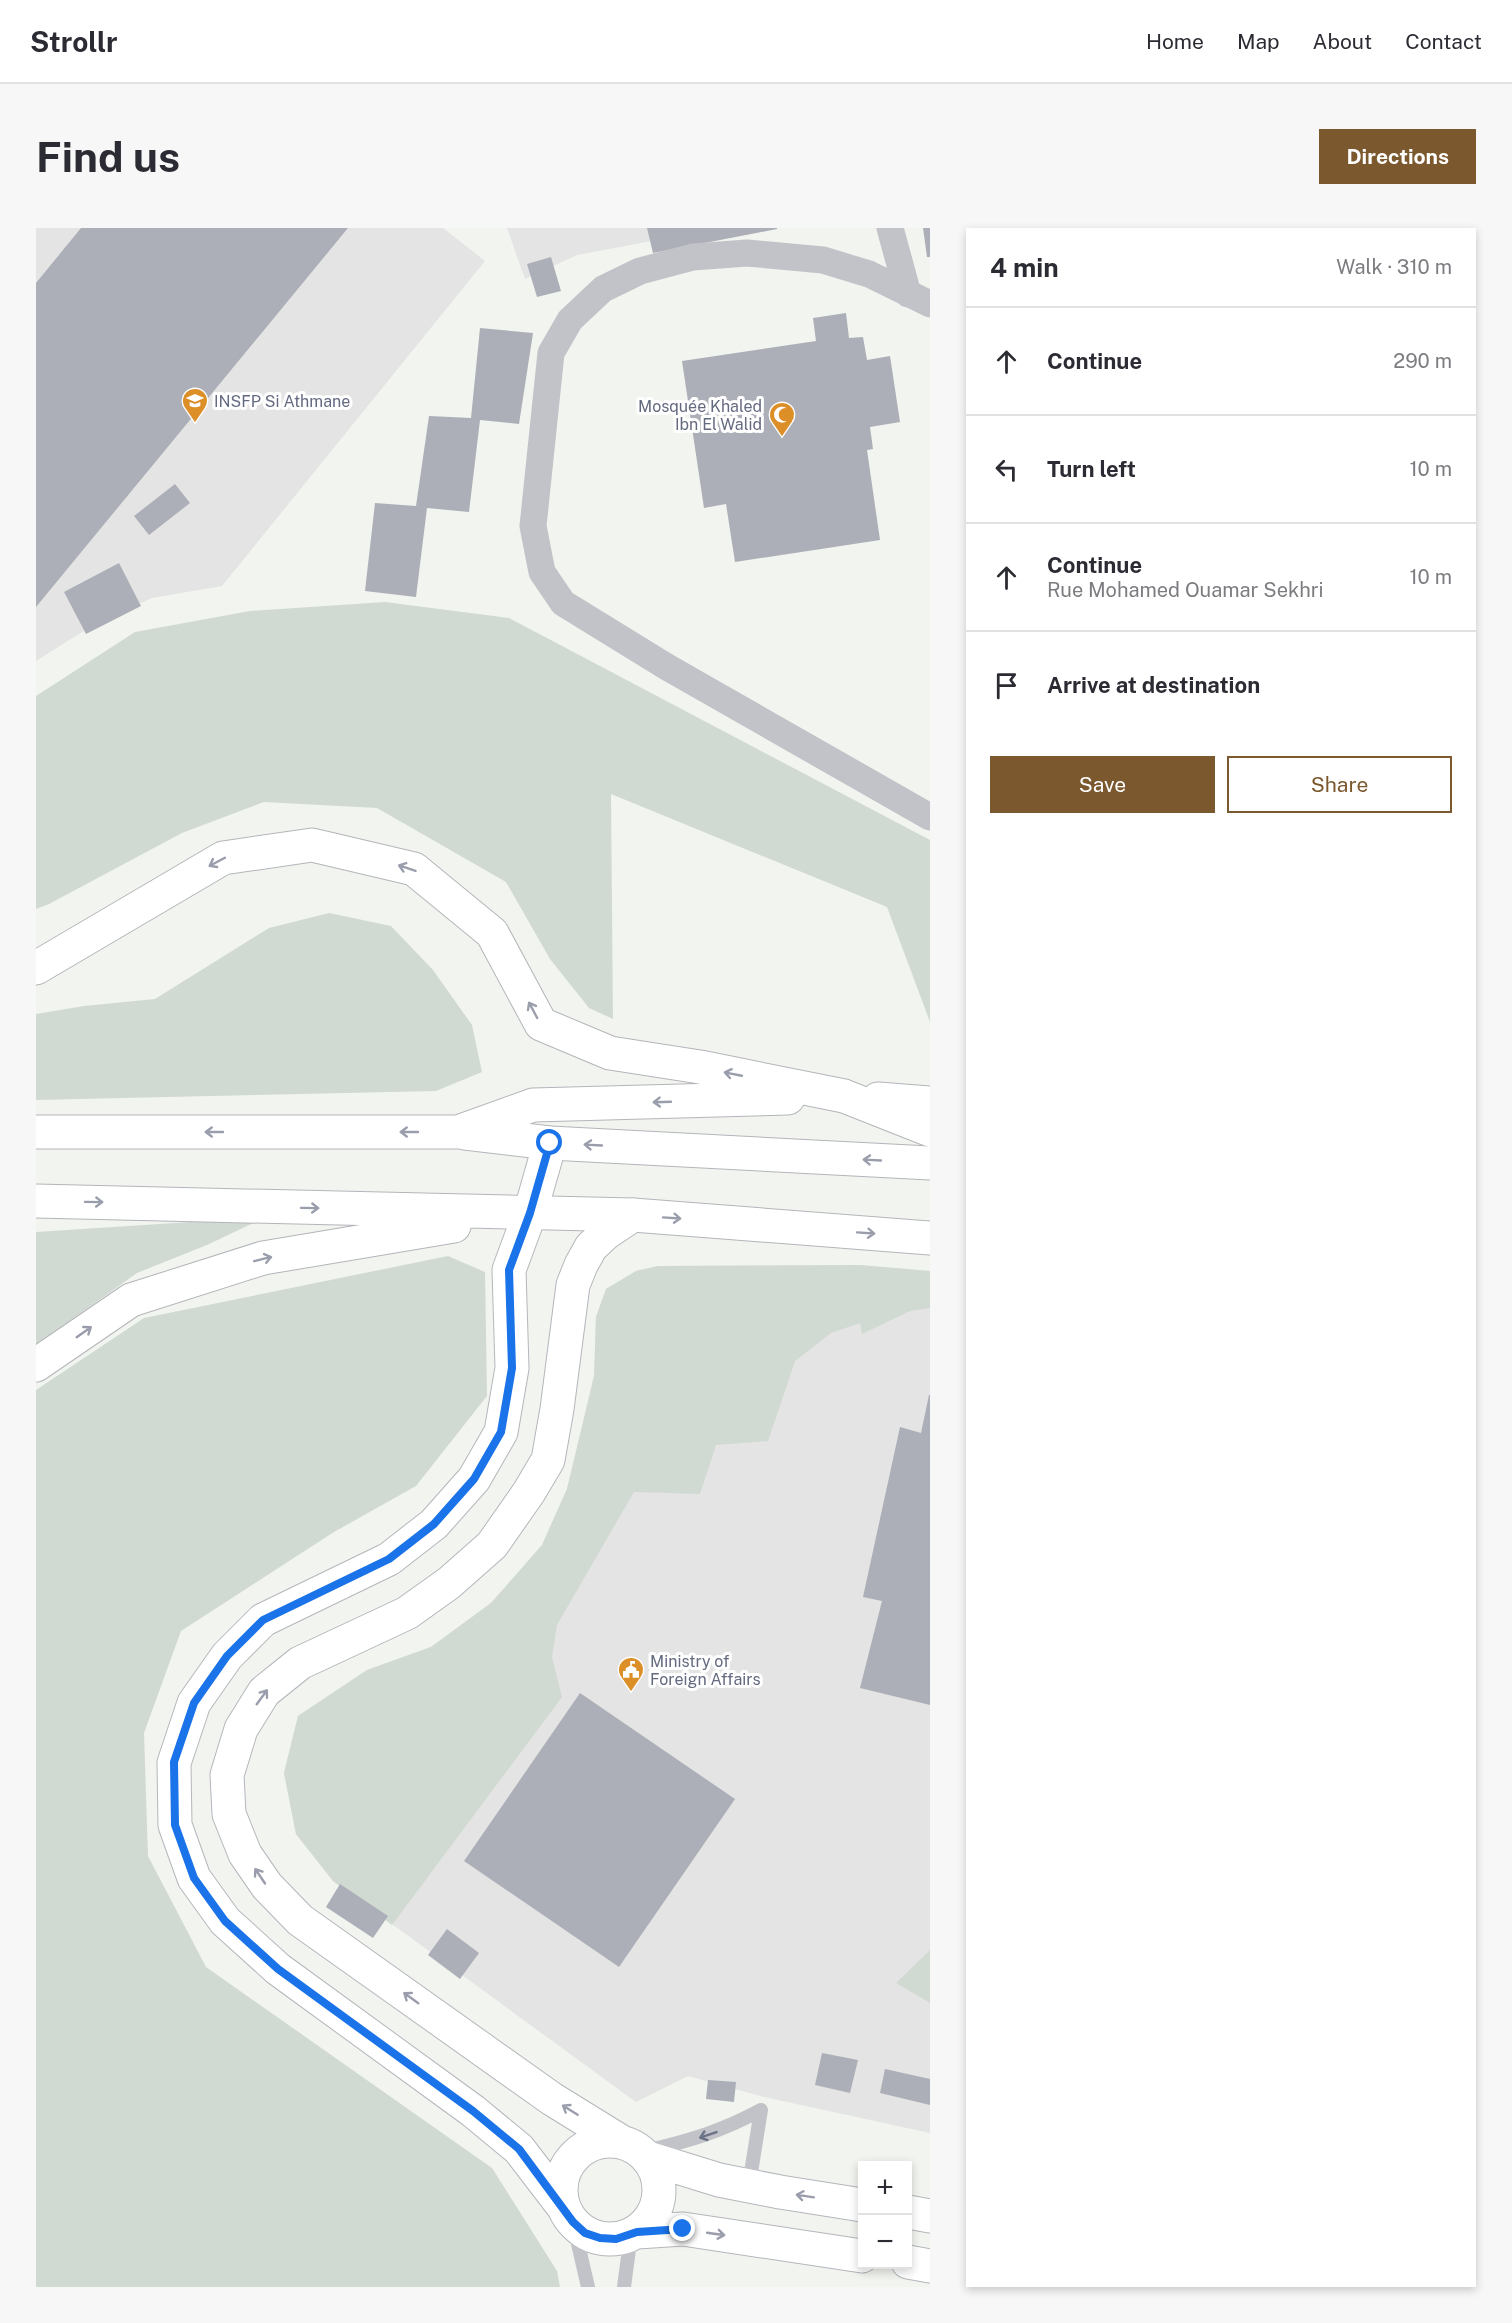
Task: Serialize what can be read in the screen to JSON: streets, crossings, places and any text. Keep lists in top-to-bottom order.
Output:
{
  "places": {
    "school or university": ["INSFP Si Athmane"],
    "mosque": ["Mosquée Khaled Ibn El Walid"],
    "public building": ["Ministry of Foreign Affairs"]
  },
  "page": {
    "header": "Strollr",
    "nav": [
      "Home",
      "Map",
      "About",
      "Contact"
    ],
    "buttons": [
      "Directions",
      ["Save", "Share"]
    ],
    "title": "Find us",
    "heading": ["4 min", "Walk · 310 m"],
    "list": [
      ["Continue", "290 m"],
      ["Turn left", "10 m"],
      ["Continue", "Rue Mohamed Ouamar Sekhri", "10 m"],
      "Arrive at destination"
    ],
    "map_buttons": ["+", "−"]
  }
}
